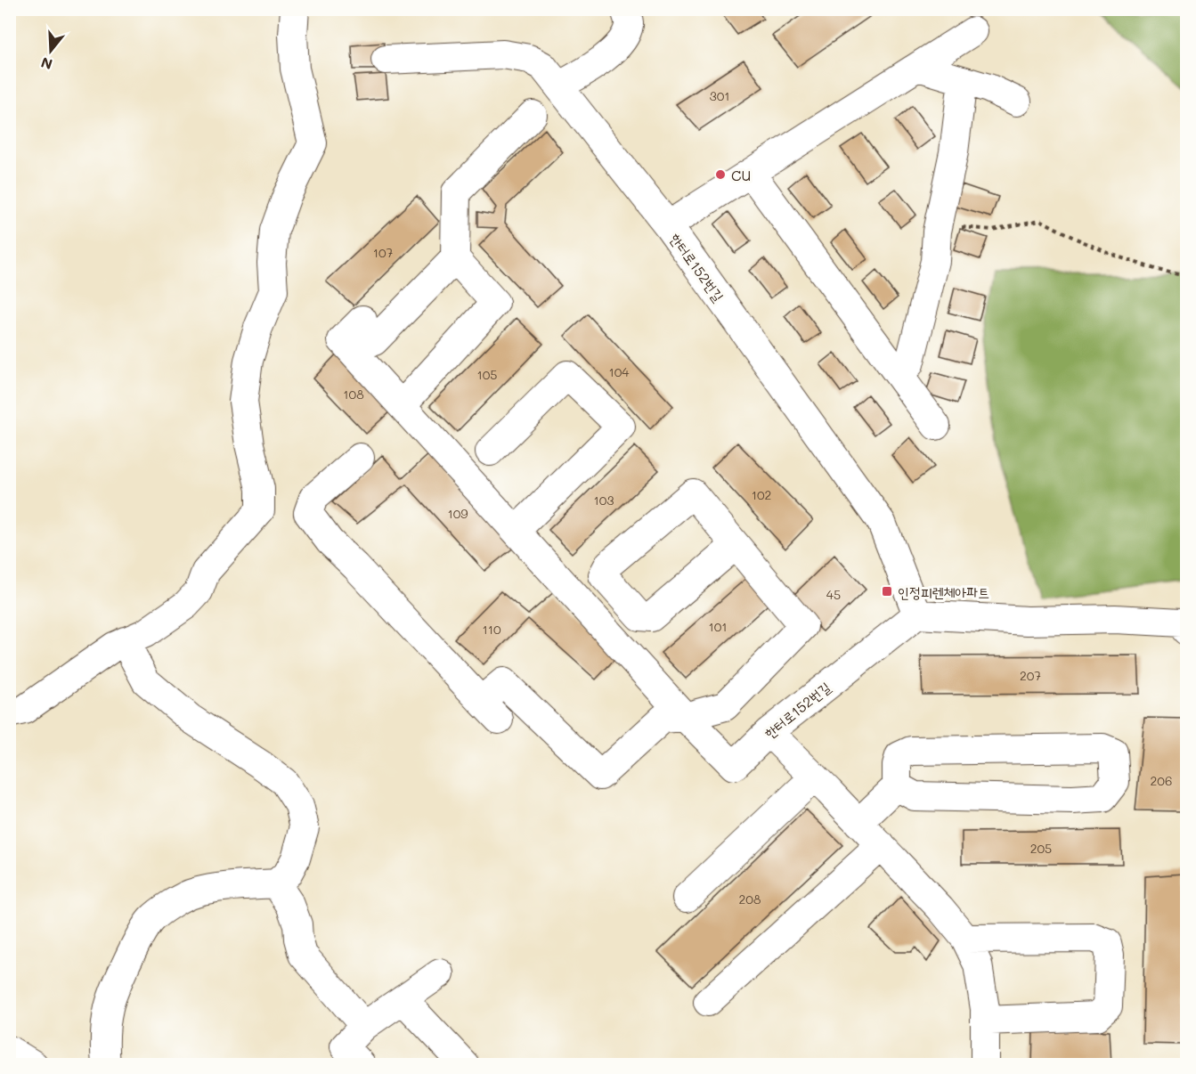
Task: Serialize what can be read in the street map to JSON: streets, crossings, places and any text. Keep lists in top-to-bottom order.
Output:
{
  "streets": {
    "street": ["한터로152번길"]
  },
  "places": {
    "other": ["CU"],
    "transit": ["인정피렌체아파트"]
  },
  "house_numbers": [
    "301",
    "107",
    "104",
    "105",
    "108",
    "102",
    "103",
    "109",
    "45",
    "101",
    "110",
    "207",
    "206",
    "205",
    "208"
  ],
  "north": "bottom"
}
